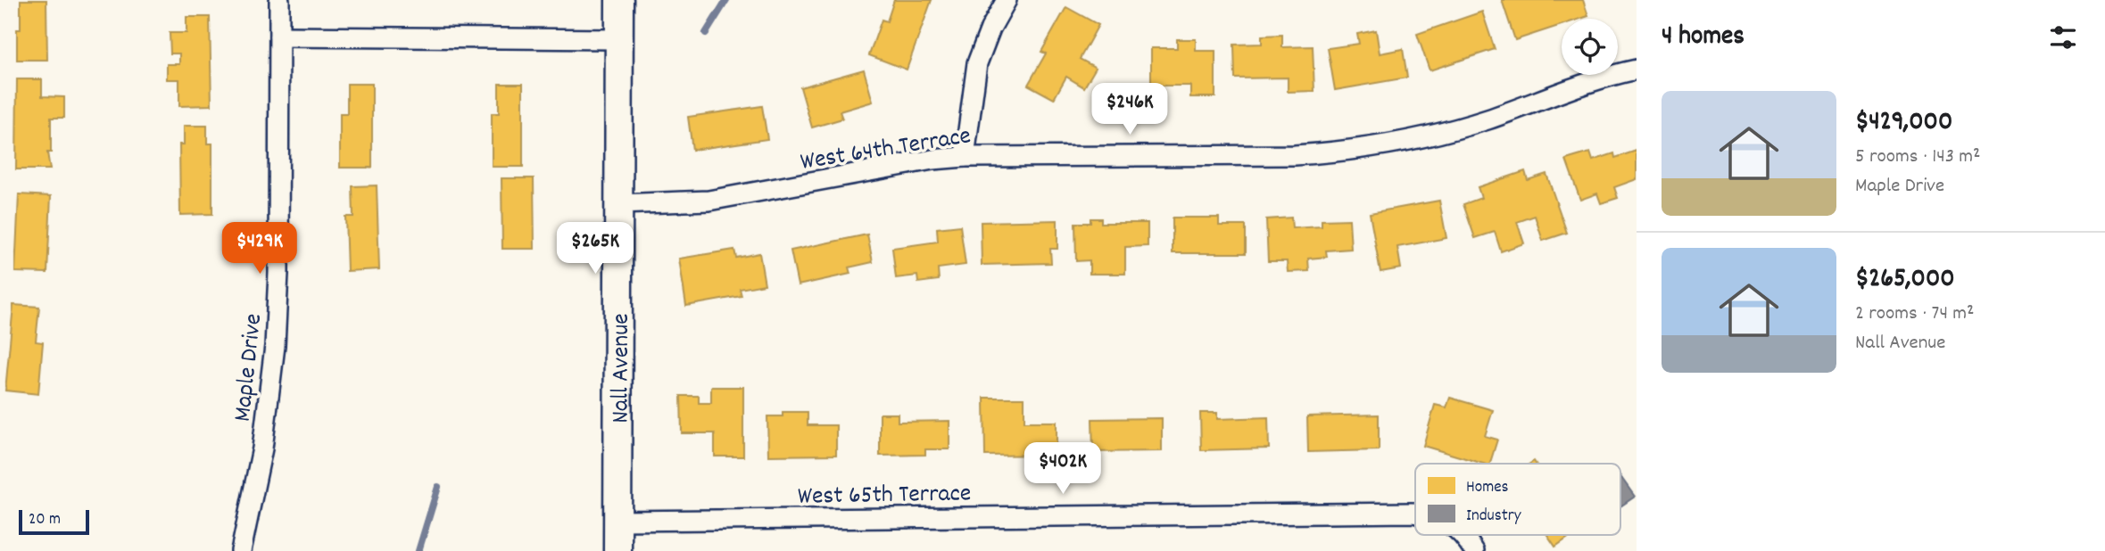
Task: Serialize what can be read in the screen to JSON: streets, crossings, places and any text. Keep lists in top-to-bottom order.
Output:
{
  "streets": {
    "main road": ["Nall Avenue"],
    "street": ["West 64th Terrace", "Maple Drive", "West 65th Terrace"]
  },
  "crossings": [
    ["West 64th Terrace", "Nall Avenue"],
    ["Nall Avenue", "West 65th Terrace"]
  ],
  "legend": ["Homes", "Industry"],
  "scale_bar": "20 m",
  "page": {
    "heading": "4 homes",
    "list": [
      {
        "name": "$429,000",
        "note": "5 rooms · 143 m² · Maple Drive"
      },
      {
        "name": "$265,000",
        "note": "2 rooms · 74 m² · Nall Avenue"
      }
    ],
    "price": [
      "$246K",
      "$429K",
      "$265K",
      "$402K"
    ],
    "scale": "20 m"
  }
}
